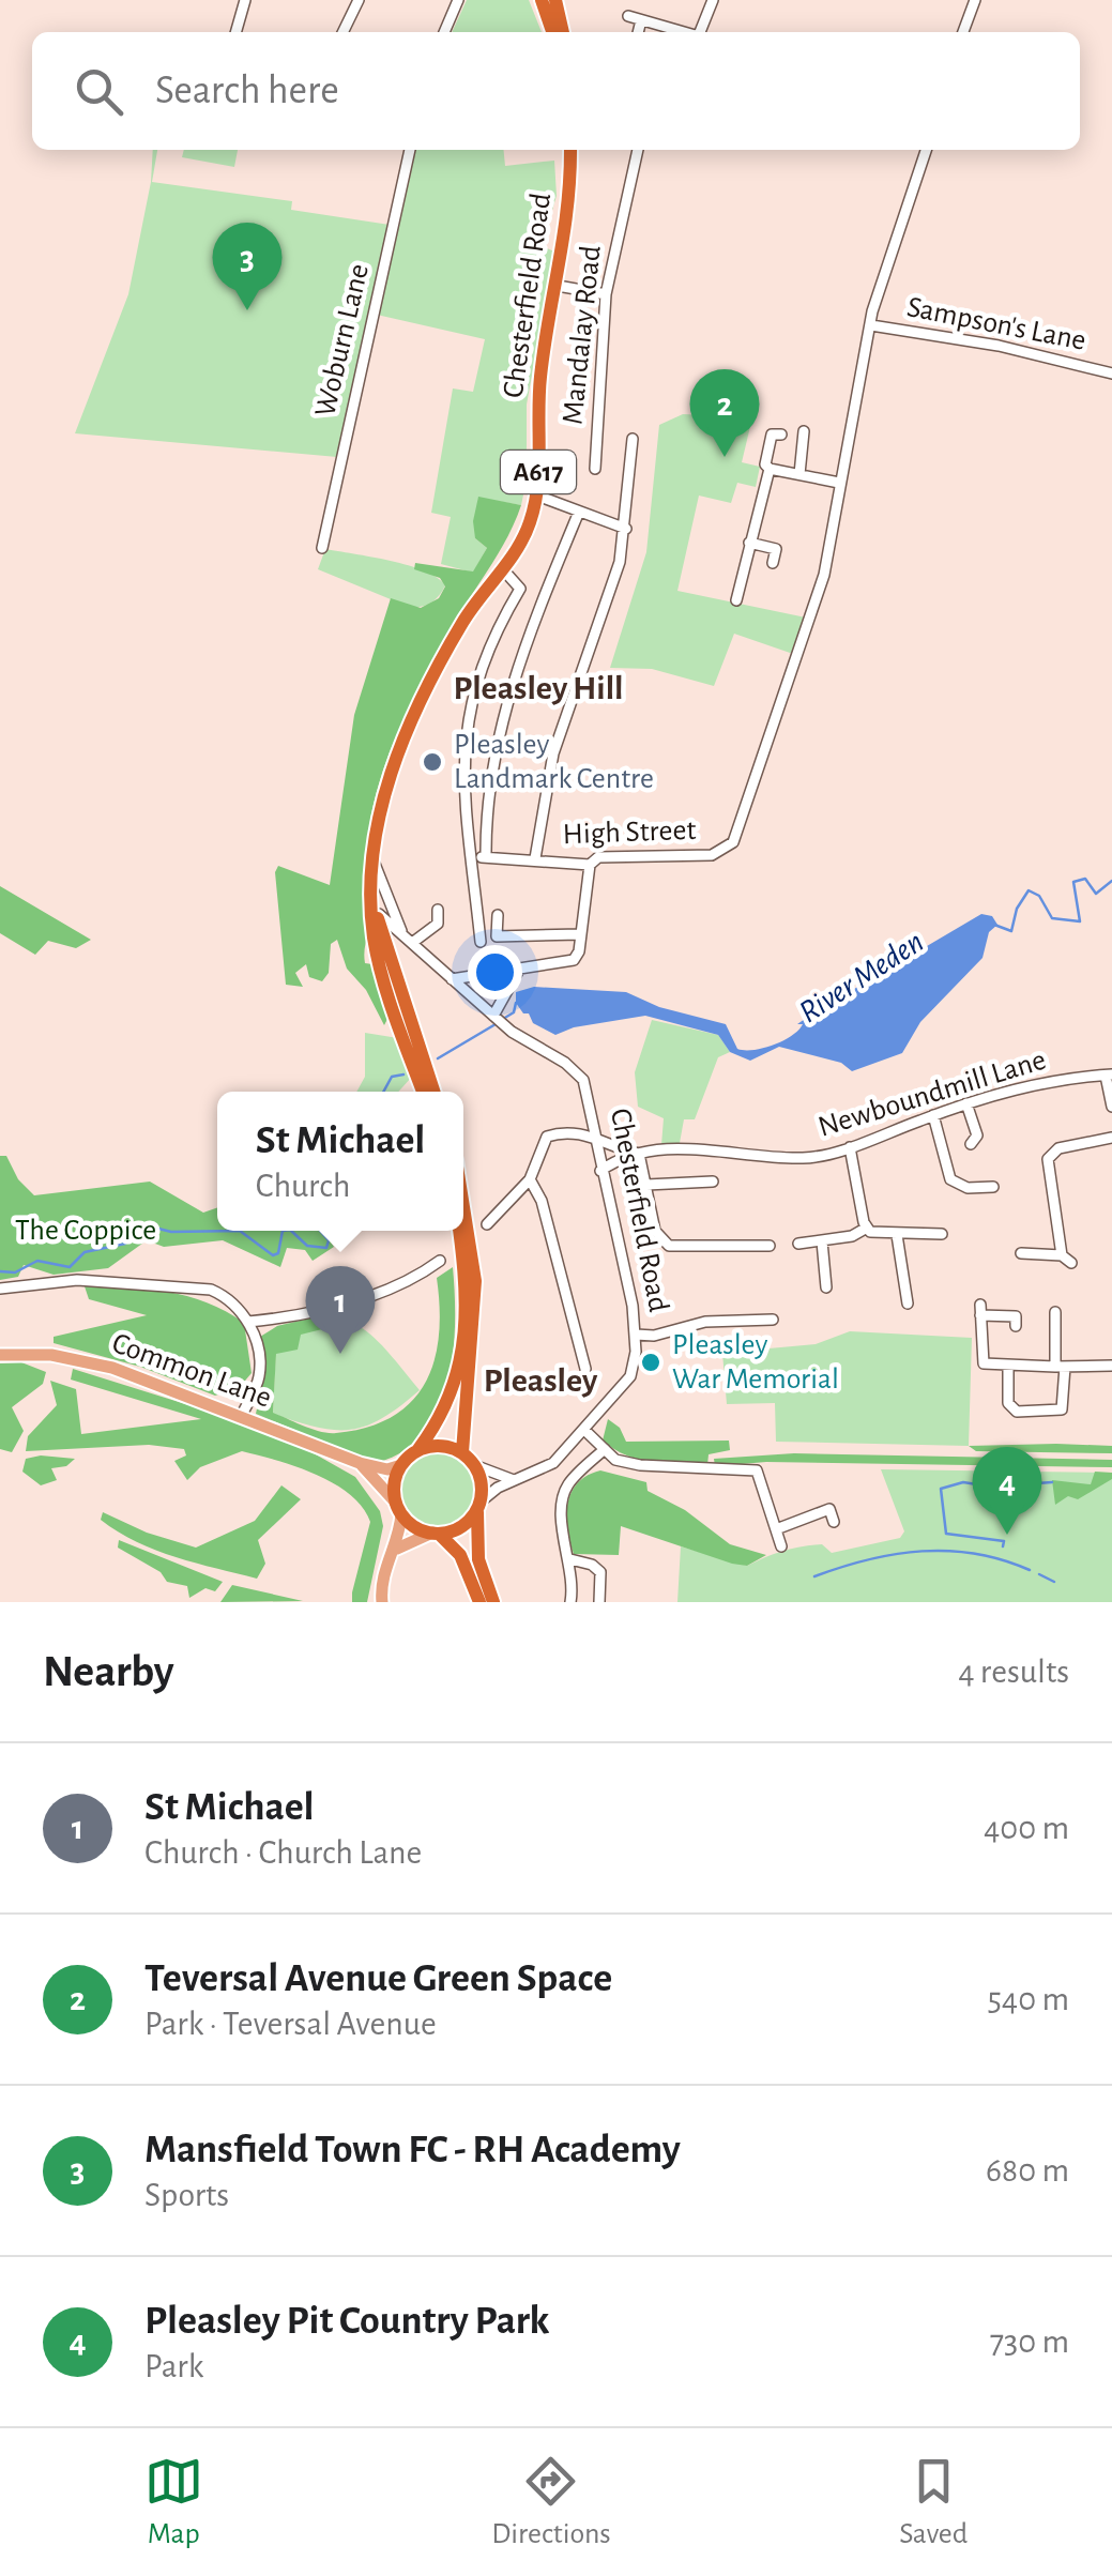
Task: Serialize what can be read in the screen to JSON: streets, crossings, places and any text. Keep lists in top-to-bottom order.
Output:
{
  "streets": {
    "highway": ["Chesterfield Road", "A617"],
    "main road": ["Common Lane"],
    "street": [
      "Sampson's Lane",
      "Mandalay Road",
      "Woburn Lane",
      "High Street",
      "Newboundmill Lane"
    ]
  },
  "crossings": [
    ["Chesterfield Road", "A617"],
    ["Chesterfield Road", "Newboundmill Lane"]
  ],
  "districts": ["Pleasley Hill", "Pleasley"],
  "water": ["River Meden"],
  "parks": ["The Coppice"],
  "places": ["Pleasley Landmark Centre", "Pleasley War Memorial"],
  "page": {
    "search": "Search here",
    "pins": [
      "3",
      "2",
      "1",
      "4"
    ],
    "popup": ["St Michael", "Church"],
    "heading": ["Nearby", "4 results"],
    "list": [
      {
        "mark": "1",
        "name": "St Michael",
        "note": "Church · Church Lane",
        "value": "400 m"
      },
      {
        "mark": "2",
        "name": "Teversal Avenue Green Space",
        "note": "Park · Teversal Avenue",
        "value": "540 m"
      },
      {
        "mark": "3",
        "name": "Mansfield Town FC - RH Academy",
        "note": "Sports",
        "value": "680 m"
      },
      {
        "mark": "4",
        "name": "Pleasley Pit Country Park",
        "note": "Park",
        "value": "730 m"
      }
    ],
    "nav": ["Map", "Directions", "Saved"]
  }
}
